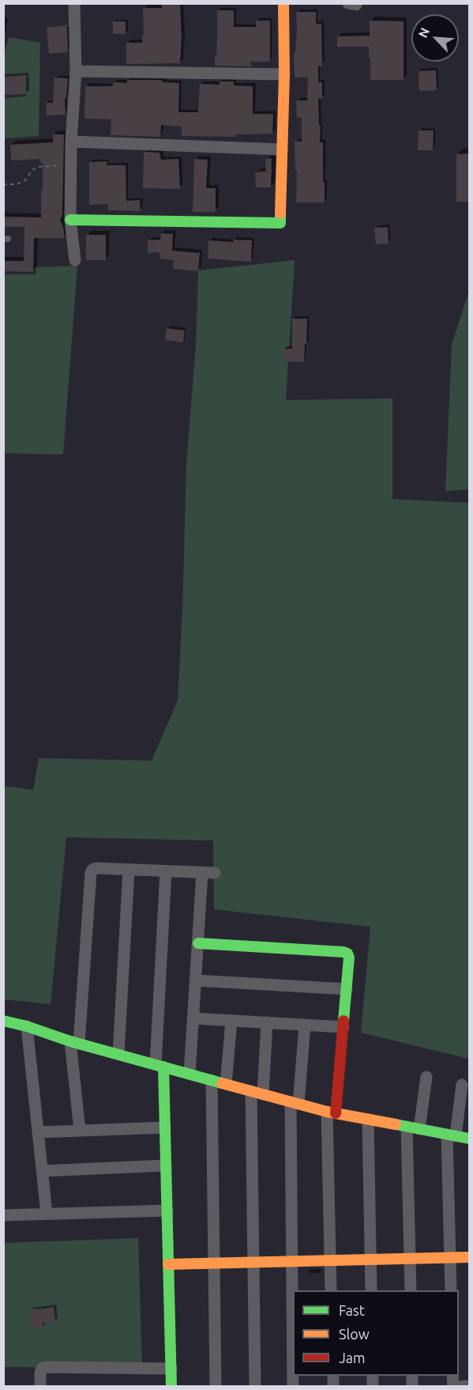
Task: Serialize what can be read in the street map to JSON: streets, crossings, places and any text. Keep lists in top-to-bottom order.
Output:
{
  "legend": ["Fast", "Slow", "Jam"],
  "north": "top left"
}
